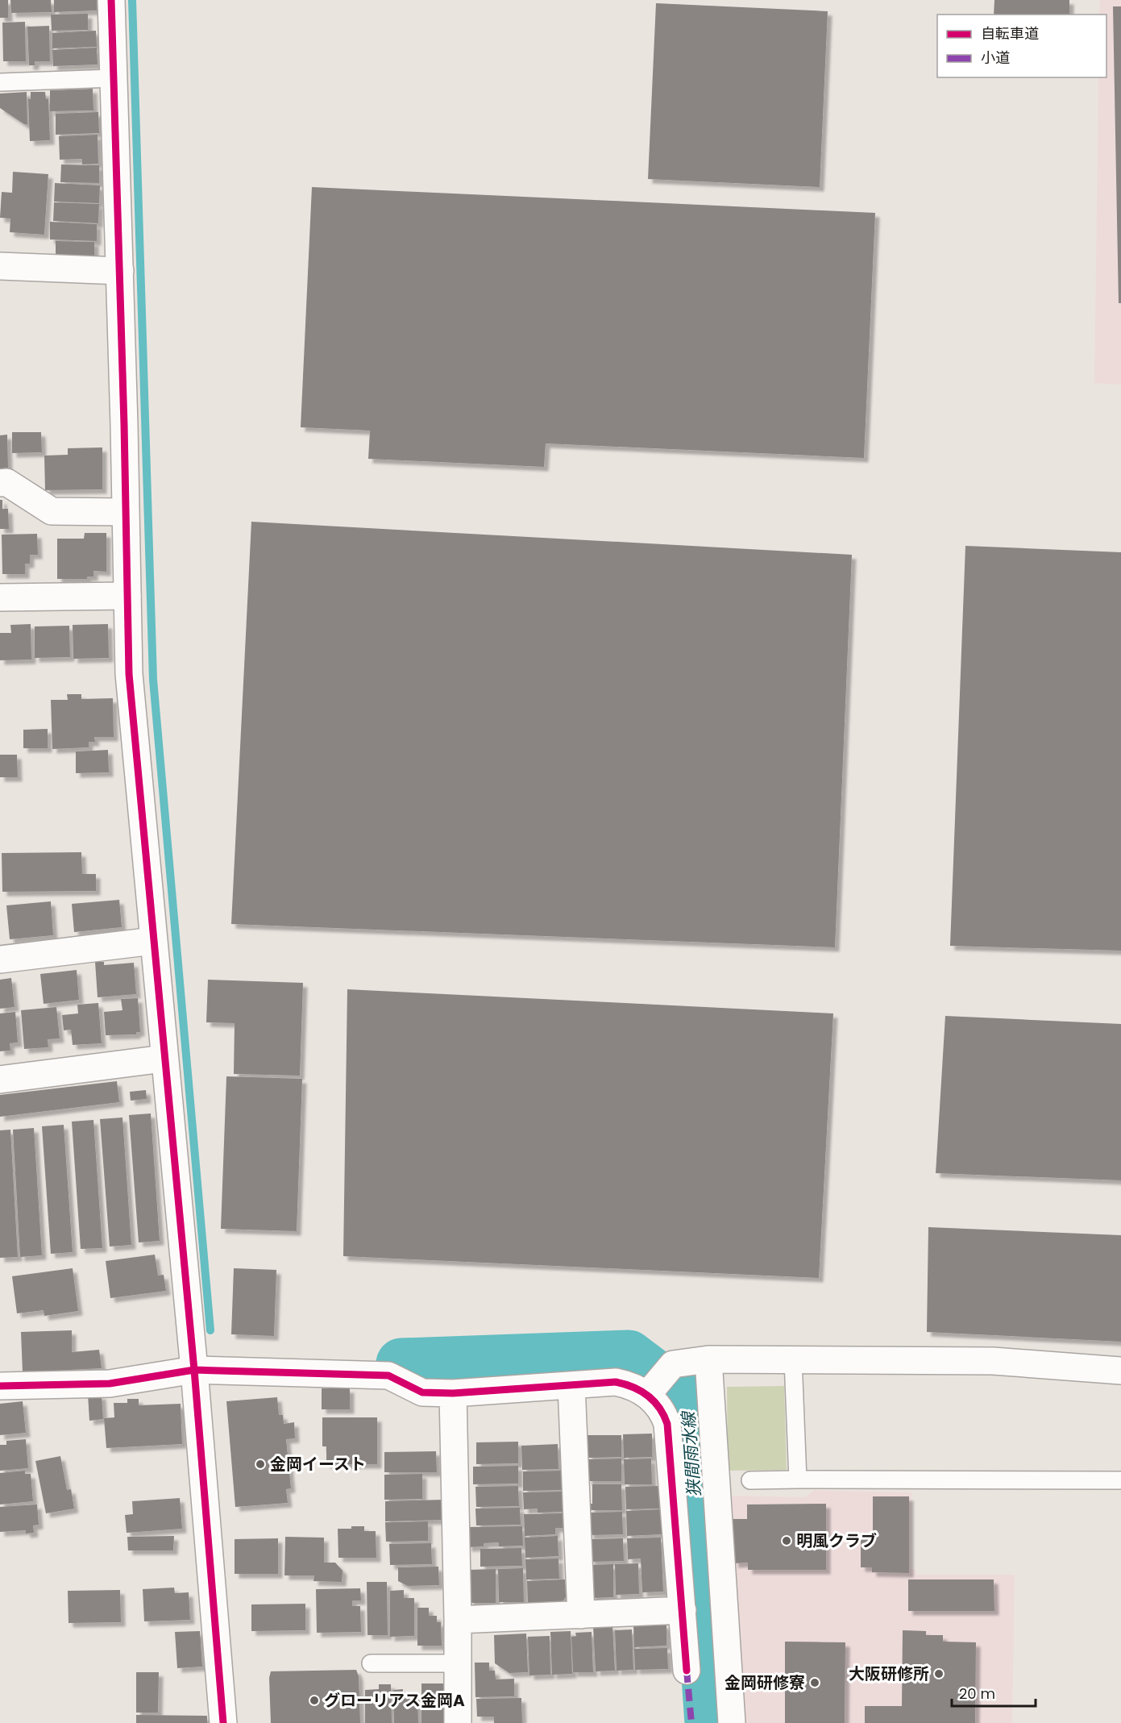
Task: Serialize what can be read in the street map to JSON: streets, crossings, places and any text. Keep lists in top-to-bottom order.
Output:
{
  "water": ["狭間雨水線"],
  "places": [
    "金岡イースト",
    "明風クラブ",
    "大阪研修所",
    "金岡研修寮",
    "グローリアス金岡A"
  ],
  "legend": ["自転車道", "小道"],
  "scale_bar": "20 m"
}
